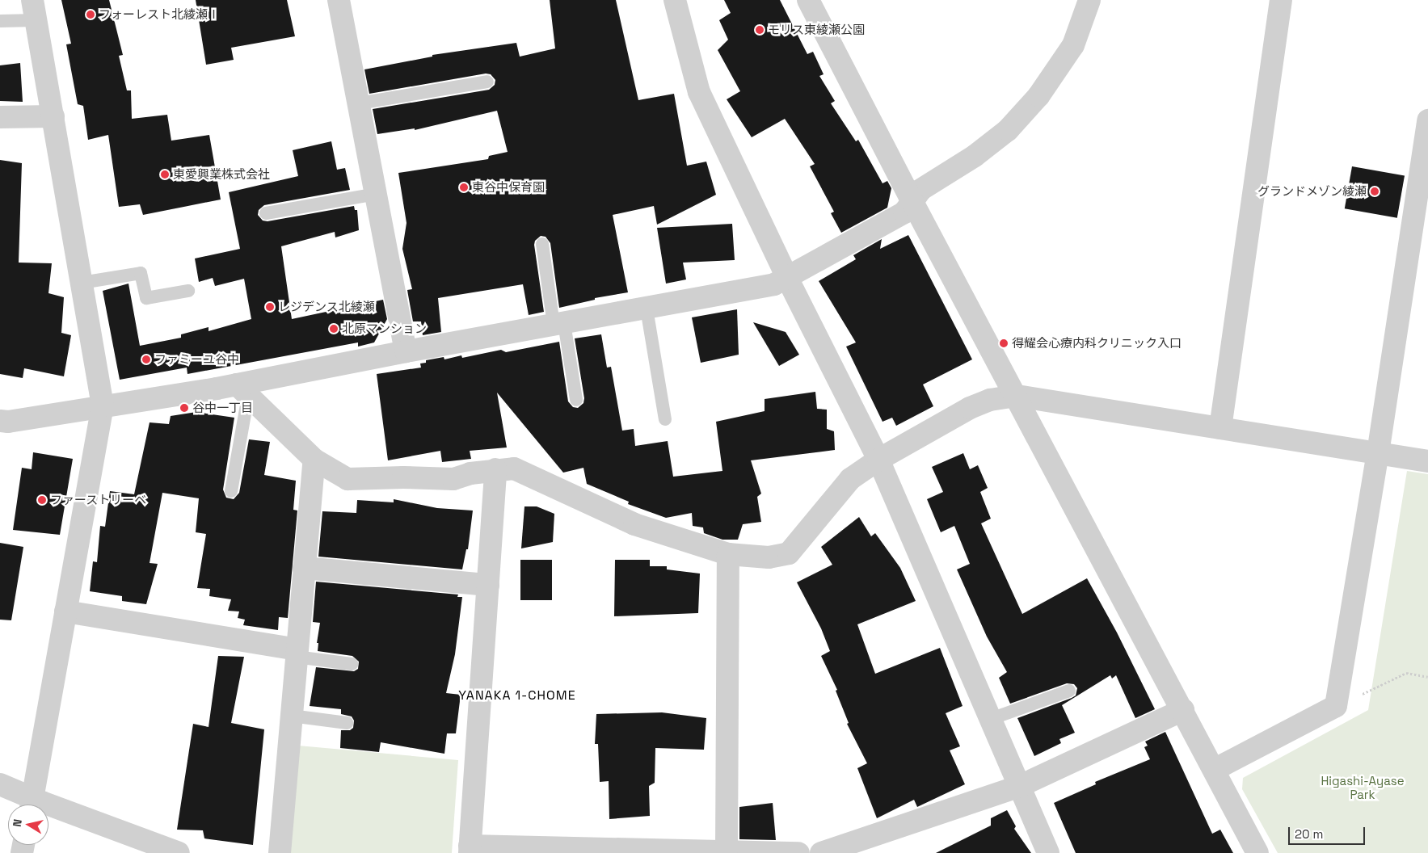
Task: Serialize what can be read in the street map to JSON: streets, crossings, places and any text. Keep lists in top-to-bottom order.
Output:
{
  "districts": ["YANAKA 1-CHOME"],
  "parks": ["Higashi-Ayase Park"],
  "places": [
    "フォーレスト北綾瀬Ⅰ",
    "モリス東綾瀬公園",
    "東愛興業株式会社",
    "東谷中保育園",
    "グランドメゾン綾瀬",
    "レジデンス北綾瀬",
    "北原マンション",
    "得耀会心療内科クリニック入口",
    "ファミーユ谷中",
    "谷中一丁目",
    "ファーストリーベ"
  ],
  "scale_bar": "20 m",
  "north": "left"
}
